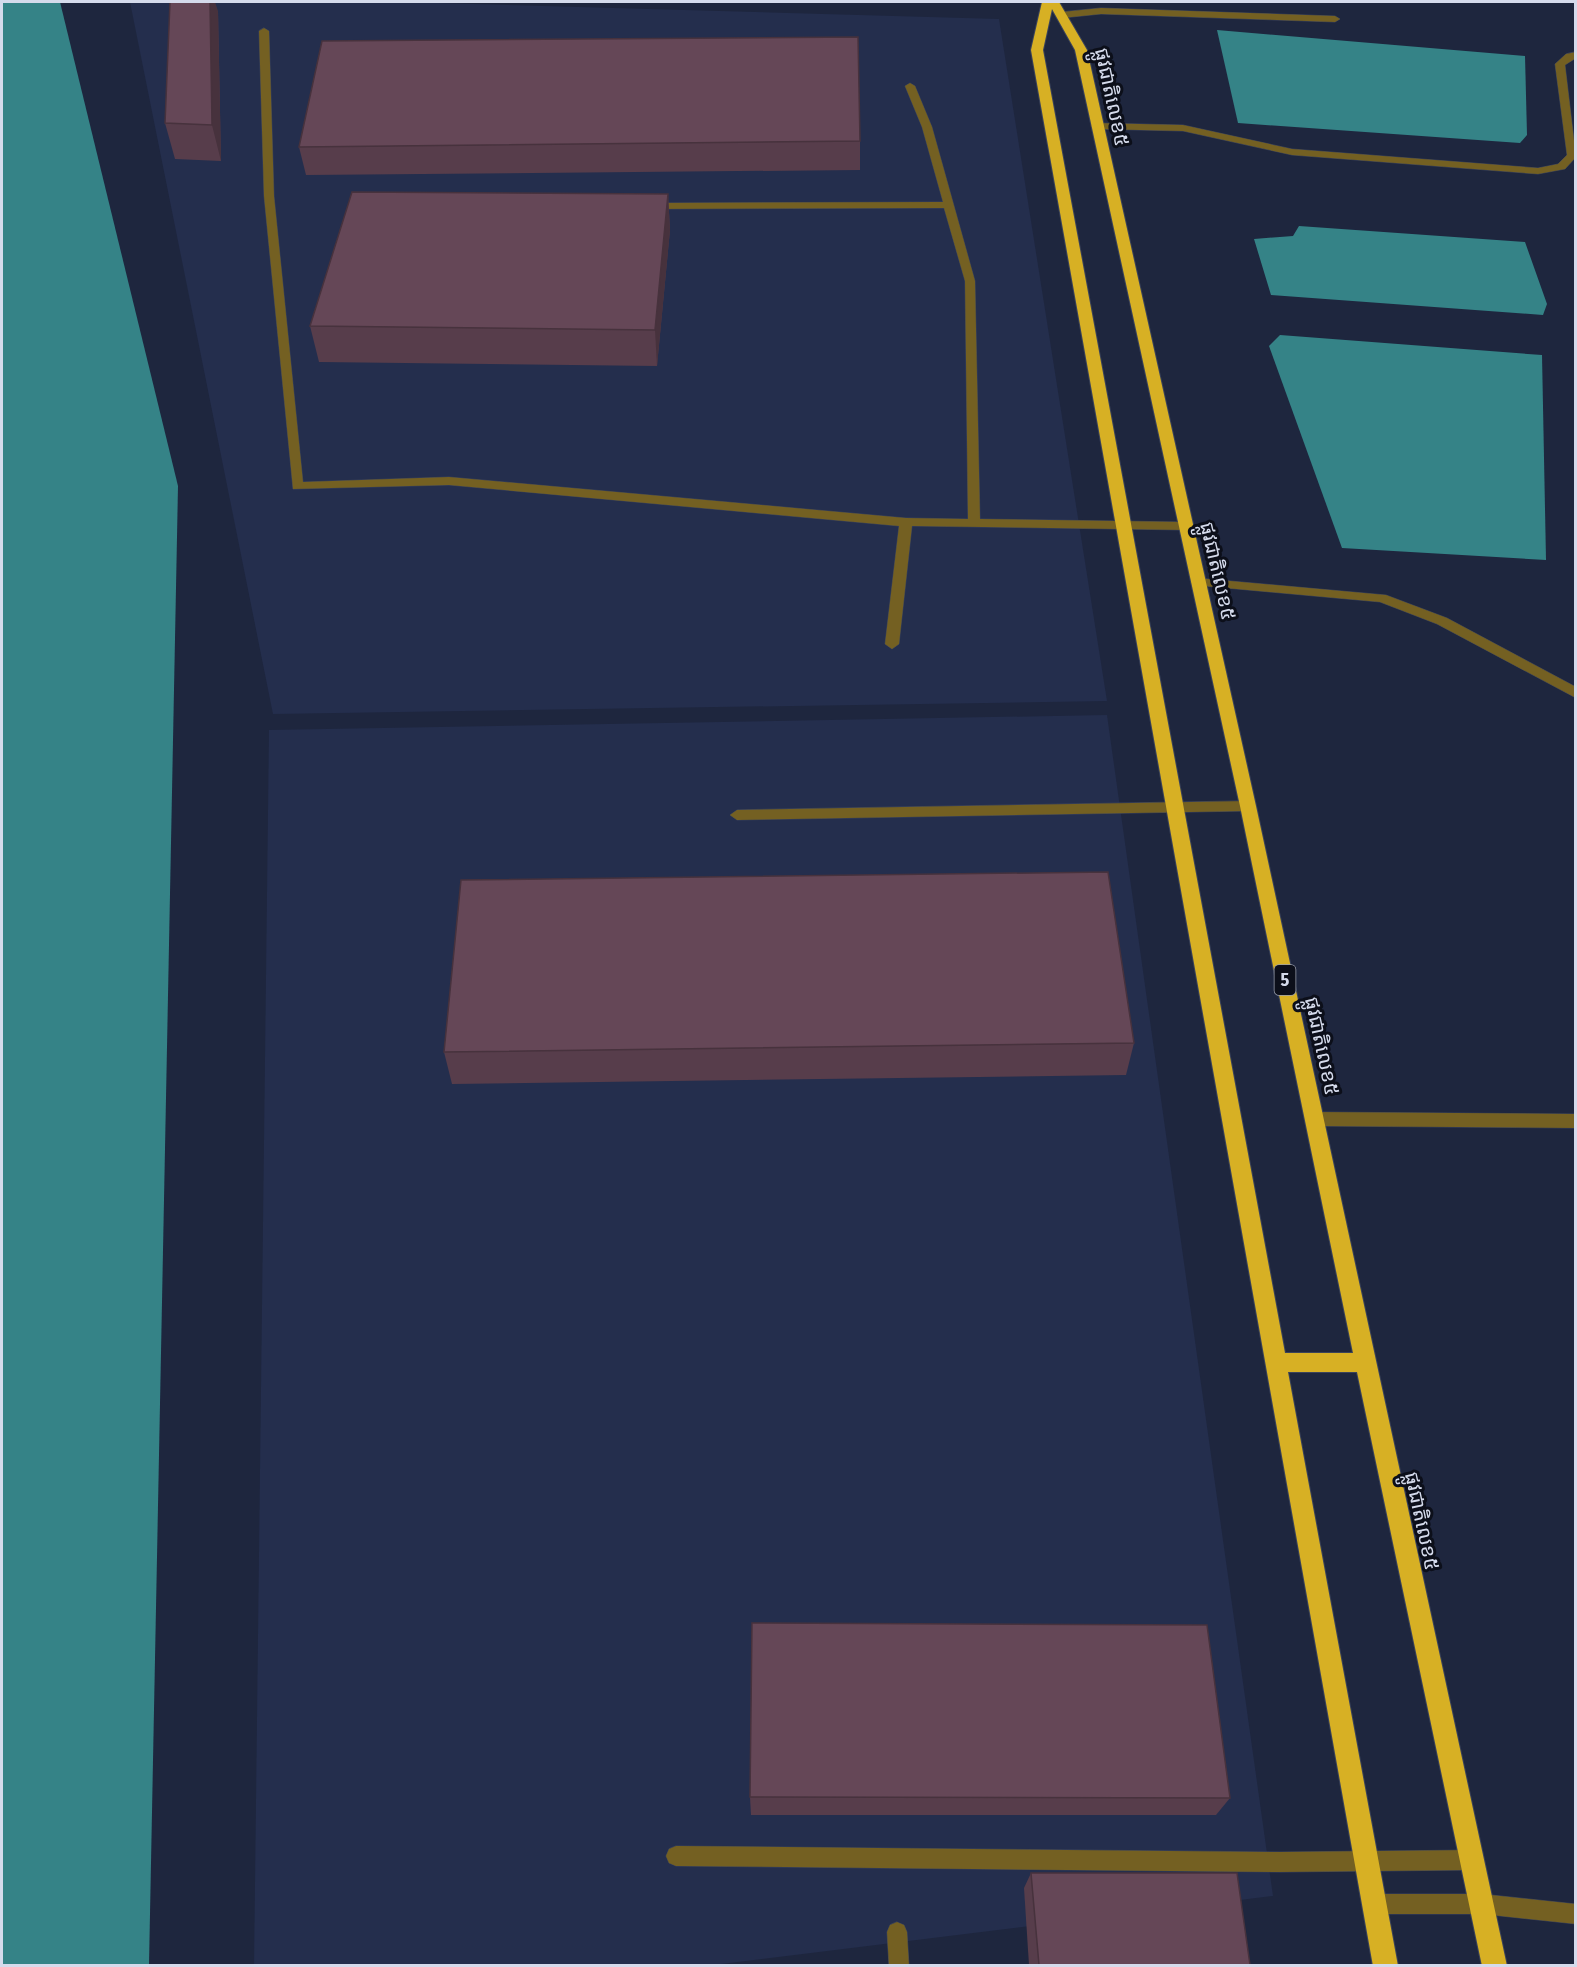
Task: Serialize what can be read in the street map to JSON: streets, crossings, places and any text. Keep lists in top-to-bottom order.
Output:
{
  "streets": {
    "highway": ["ផ្លូវជាតិលេខ៥", "5"]
  }
}
